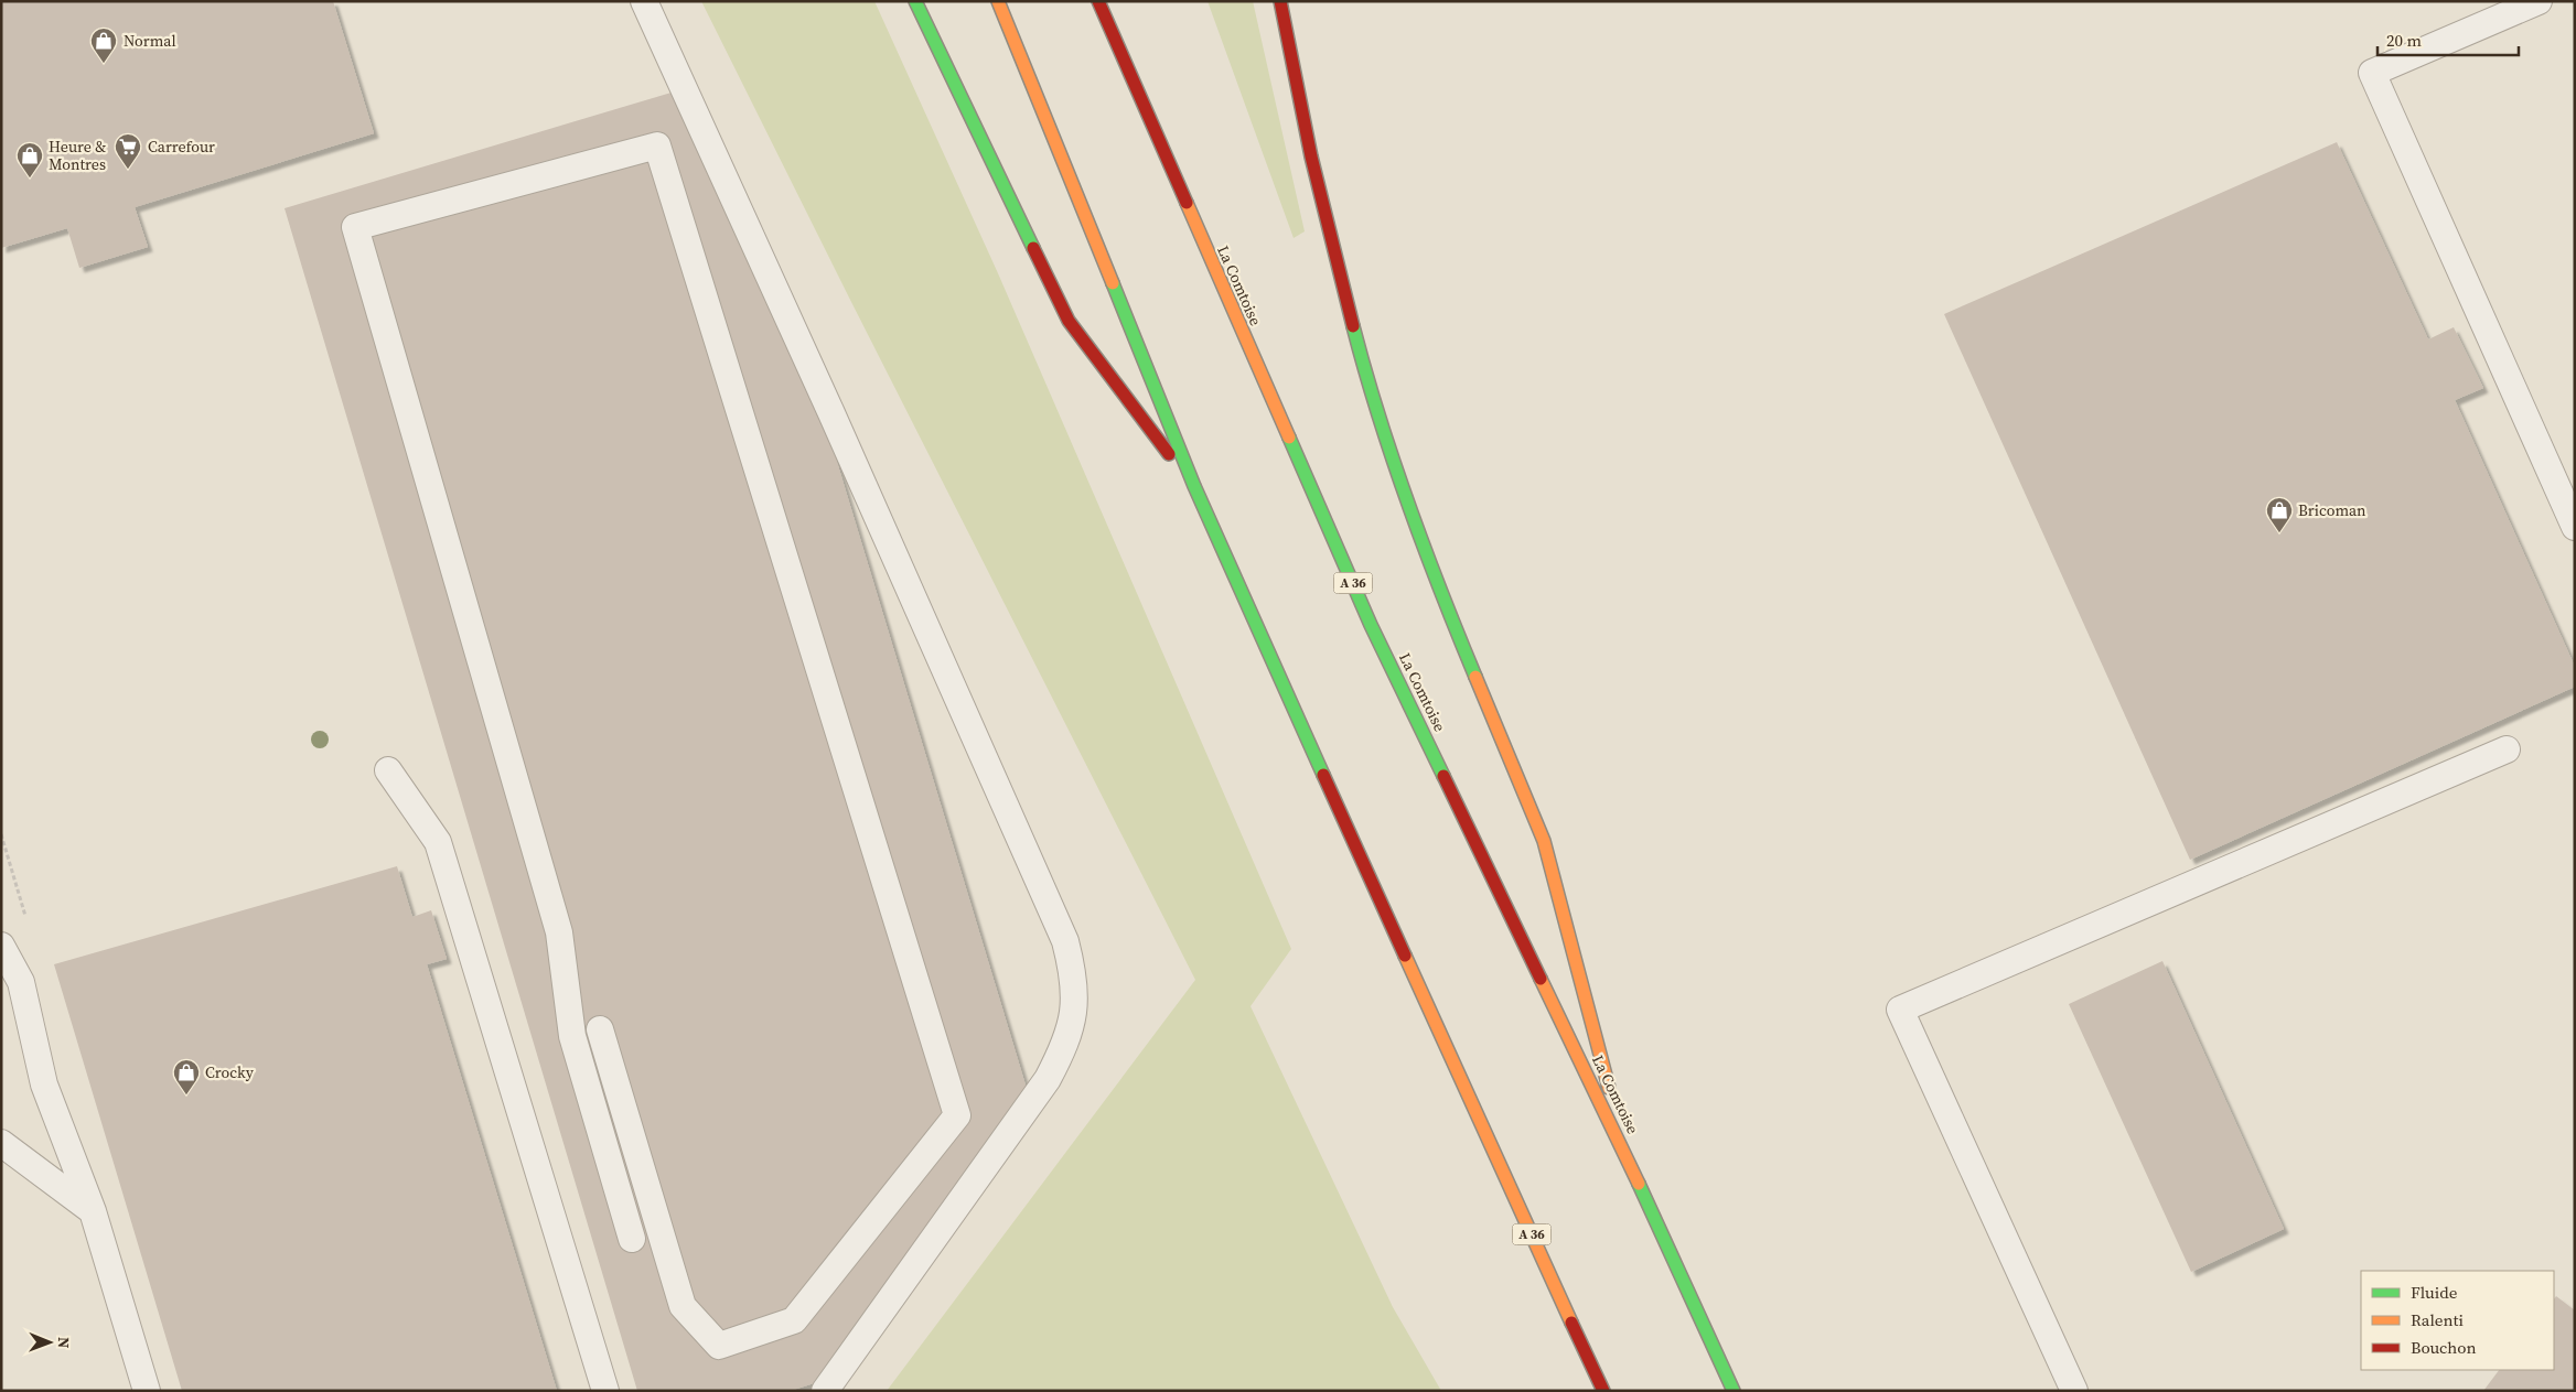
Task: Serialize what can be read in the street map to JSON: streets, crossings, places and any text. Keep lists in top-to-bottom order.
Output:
{
  "streets": {
    "highway": ["La Comtoise", "A 36"]
  },
  "places": {
    "shop": [
      "Normal",
      "Heure & Montres",
      "Bricoman",
      "Crocky"
    ],
    "supermarket": ["Carrefour"]
  },
  "legend": ["Fluide", "Ralenti", "Bouchon"],
  "scale_bar": "20 m",
  "north": "right"
}
